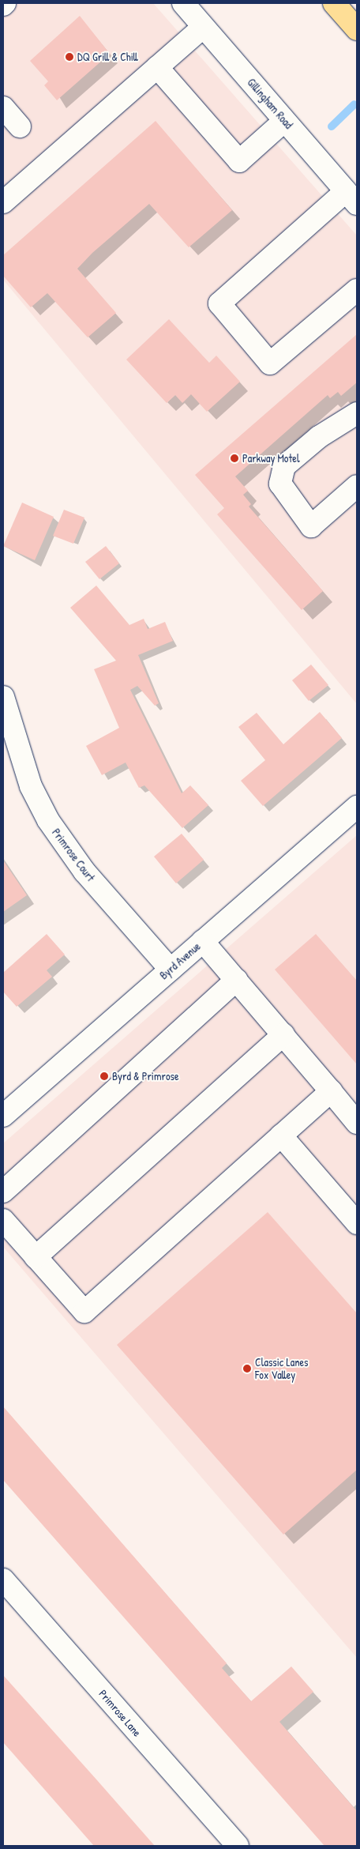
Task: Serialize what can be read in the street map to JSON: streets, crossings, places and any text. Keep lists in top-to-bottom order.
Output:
{
  "streets": {
    "street": [
      "Gillingham Road",
      "Primrose Court",
      "Byrd Avenue",
      "Primrose Lane"
    ]
  },
  "crossings": [
    ["Primrose Court", "Byrd Avenue"]
  ],
  "places": [
    "DQ Grill & Chill",
    "Parkway Motel",
    "Byrd & Primrose",
    "Classic Lanes Fox Valley"
  ]
}
